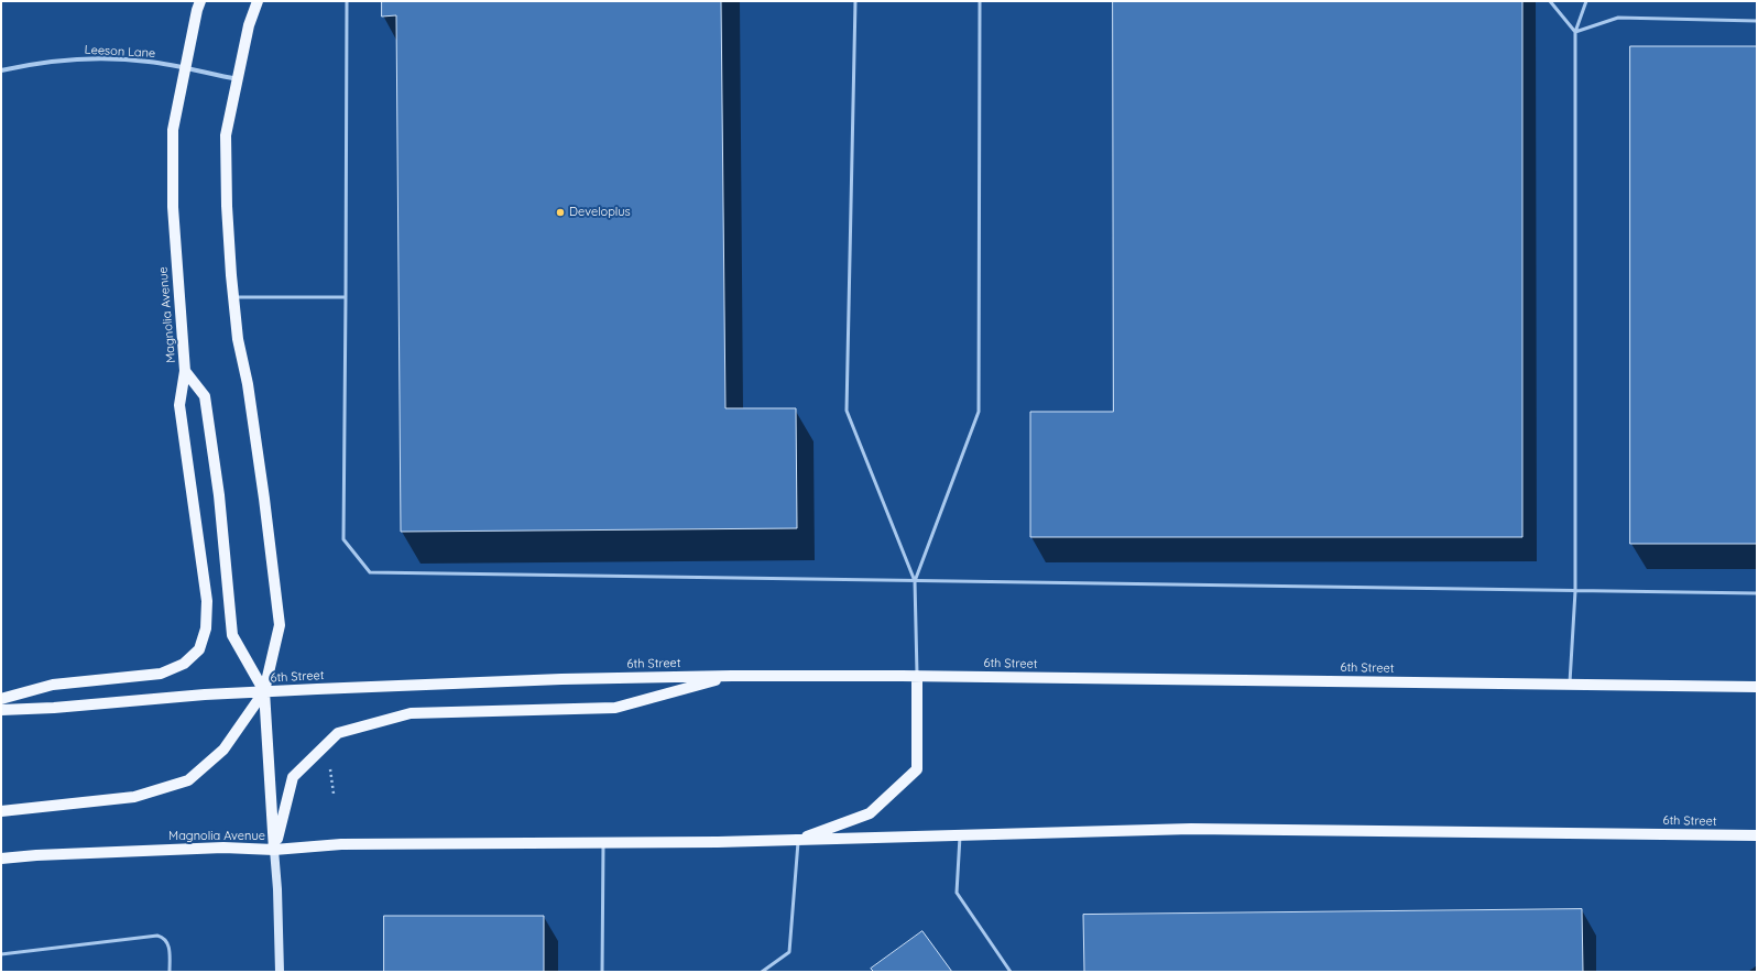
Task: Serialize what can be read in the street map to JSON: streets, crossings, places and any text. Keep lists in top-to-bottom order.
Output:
{
  "streets": {
    "main road": ["Magnolia Avenue", "6th Street"],
    "street": ["Leeson Lane"]
  },
  "crossings": [
    ["Leeson Lane", "Magnolia Avenue"],
    ["Magnolia Avenue", "6th Street"]
  ],
  "places": ["Developlus"]
}
